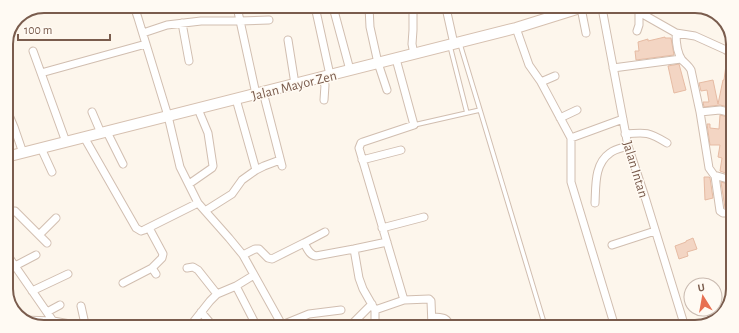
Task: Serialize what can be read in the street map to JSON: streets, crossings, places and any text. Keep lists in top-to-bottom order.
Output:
{
  "streets": {
    "street": ["Jalan Mayor Zen", "Jalan Intan"]
  },
  "scale_bar": "100 m",
  "north": "top"
}
